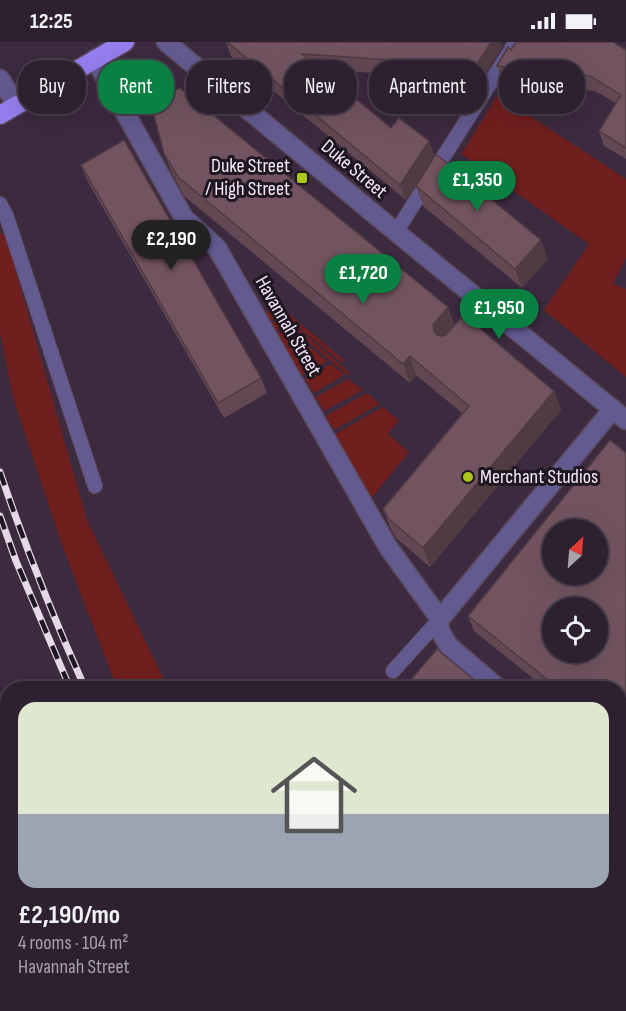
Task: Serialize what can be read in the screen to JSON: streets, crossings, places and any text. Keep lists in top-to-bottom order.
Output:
{
  "streets": {
    "street": ["Duke Street", "Havannah Street"]
  },
  "places": {
    "transit": ["Duke Street / High Street"],
    "other": ["Merchant Studios"]
  },
  "north": "top right",
  "page": {
    "status": "12:25",
    "chip": [
      "Buy",
      "Rent",
      "Filters",
      "New",
      "Apartment",
      "House"
    ],
    "price": [
      "£1,350",
      "£2,190",
      "£1,720",
      "£1,950"
    ],
    "list": [
      {
        "name": "£2,190/mo",
        "note": "4 rooms · 104 m² · Havannah Street"
      }
    ]
  }
}
